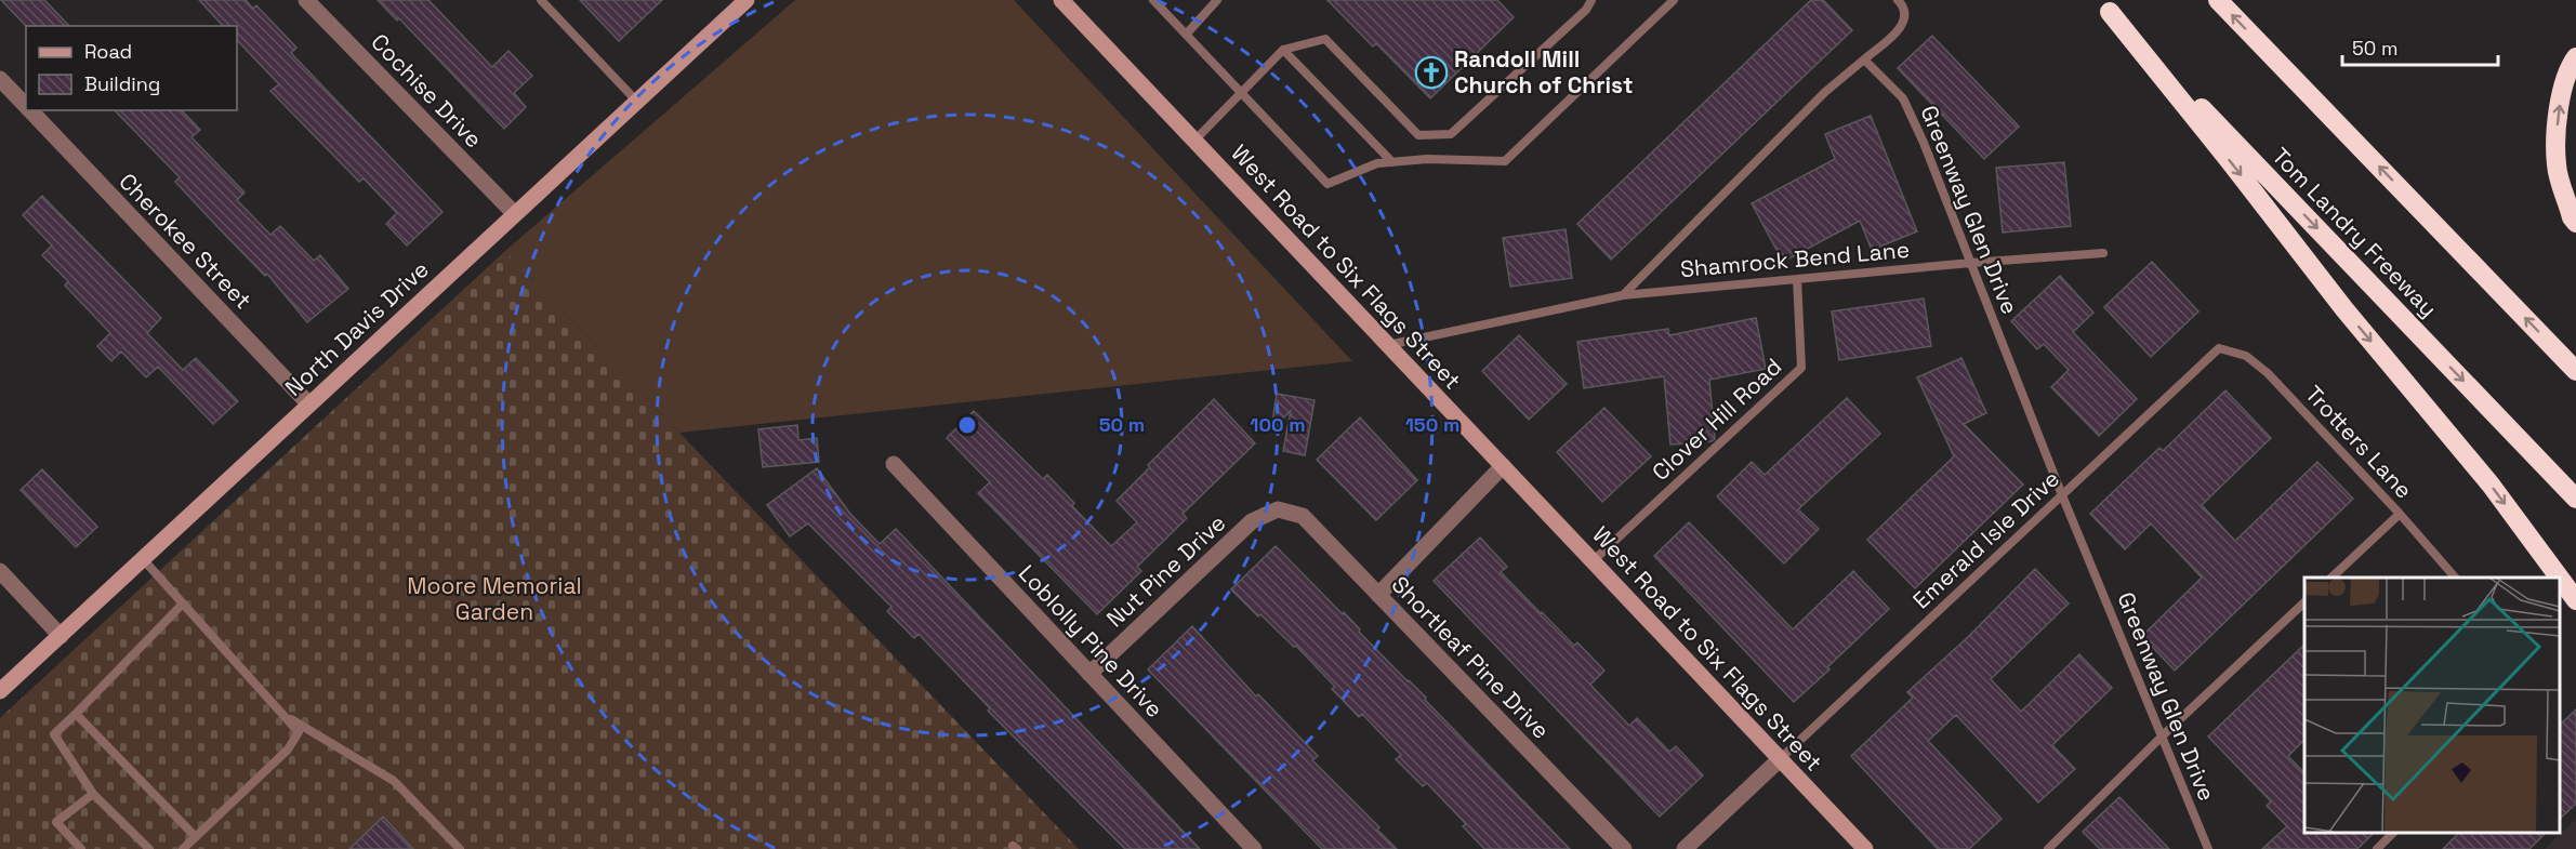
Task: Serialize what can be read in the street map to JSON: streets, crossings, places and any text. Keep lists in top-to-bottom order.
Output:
{
  "streets": {
    "highway": ["Tom Landry Freeway"],
    "street": [
      "Cochise Drive",
      "Cherokee Street",
      "West Road to Six Flags Street",
      "North Davis Drive",
      "Nut Pine Drive",
      "Loblolly Pine Drive",
      "Shortleaf Pine Drive"
    ],
    "lane": [
      "Greenway Glen Drive",
      "Shamrock Bend Lane",
      "Clover Hill Road",
      "Trotters Lane",
      "Emerald Isle Drive"
    ]
  },
  "crossings": [
    ["Cochise Drive", "North Davis Drive"],
    ["Greenway Glen Drive", "Shamrock Bend Lane"],
    ["Greenway Glen Drive", "Emerald Isle Drive"],
    ["Cherokee Street", "North Davis Drive"],
    ["Shamrock Bend Lane", "Clover Hill Road"],
    ["West Road to Six Flags Street", "Clover Hill Road"],
    ["West Road to Six Flags Street", "Emerald Isle Drive"],
    ["Trotters Lane", "Emerald Isle Drive"],
    ["Nut Pine Drive", "Loblolly Pine Drive"],
    ["Nut Pine Drive", "Shortleaf Pine Drive"]
  ],
  "parks": ["Moore Memorial Garden"],
  "places": {
    "church": ["Randoll Mill Church of Christ"]
  },
  "legend": ["Road", "Building"],
  "scale_bar": "50 m",
  "rings": ["50 m", "100 m", "150 m"]
}
